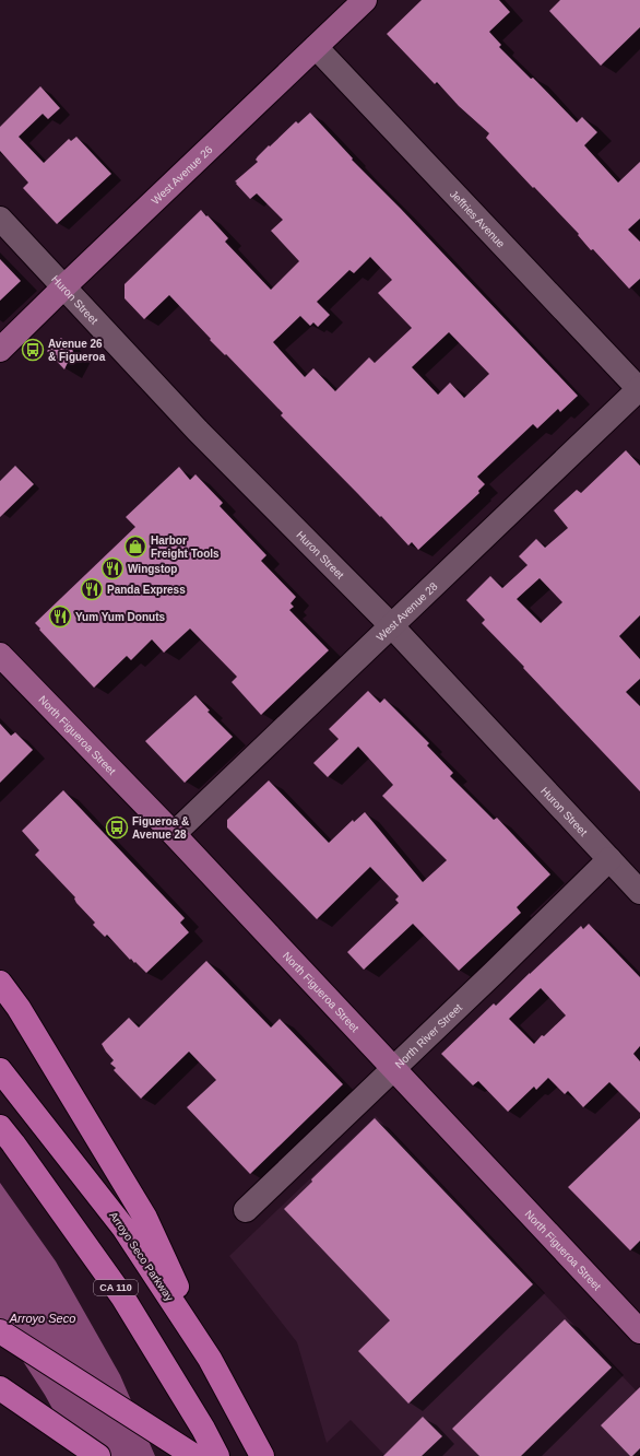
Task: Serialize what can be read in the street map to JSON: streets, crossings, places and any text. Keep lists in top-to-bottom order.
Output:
{
  "streets": {
    "highway": ["Arroyo Seco Parkway", "CA 110"],
    "main road": ["West Avenue 26", "North Figueroa Street"],
    "street": [
      "Jeffries Avenue",
      "Huron Street",
      "West Avenue 28",
      "North River Street"
    ]
  },
  "crossings": [
    ["West Avenue 26", "Jeffries Avenue"],
    ["West Avenue 26", "Huron Street"],
    ["Jeffries Avenue", "West Avenue 28"],
    ["Huron Street", "West Avenue 28"],
    ["Huron Street", "North River Street"],
    ["West Avenue 28", "North Figueroa Street"],
    ["North Figueroa Street", "North River Street"]
  ],
  "water": ["Arroyo Seco"],
  "places": {
    "bus stop": ["Avenue 26 & Figueroa", "Figueroa & Avenue 28"],
    "shop": ["Harbor Freight Tools"],
    "restaurant": ["Wingstop", "Panda Express", "Yum Yum Donuts"]
  }
}
